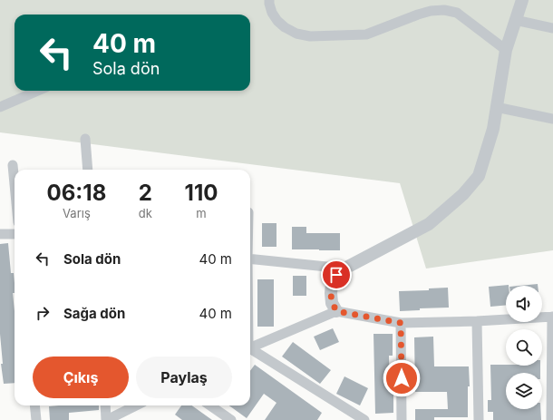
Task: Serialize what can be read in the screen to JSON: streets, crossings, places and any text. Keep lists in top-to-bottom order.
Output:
{
  "page": {
    "turn": ["40 m", "Sola dön"],
    "eta": [
      "06:18",
      "Varış",
      "2",
      "dk",
      "110",
      "m"
    ],
    "list": [
      {
        "name": "Sola dön",
        "value": "40 m"
      },
      {
        "name": "Sağa dön",
        "value": "40 m"
      }
    ],
    "buttons": ["Çıkış", "Paylaş"]
  }
}
